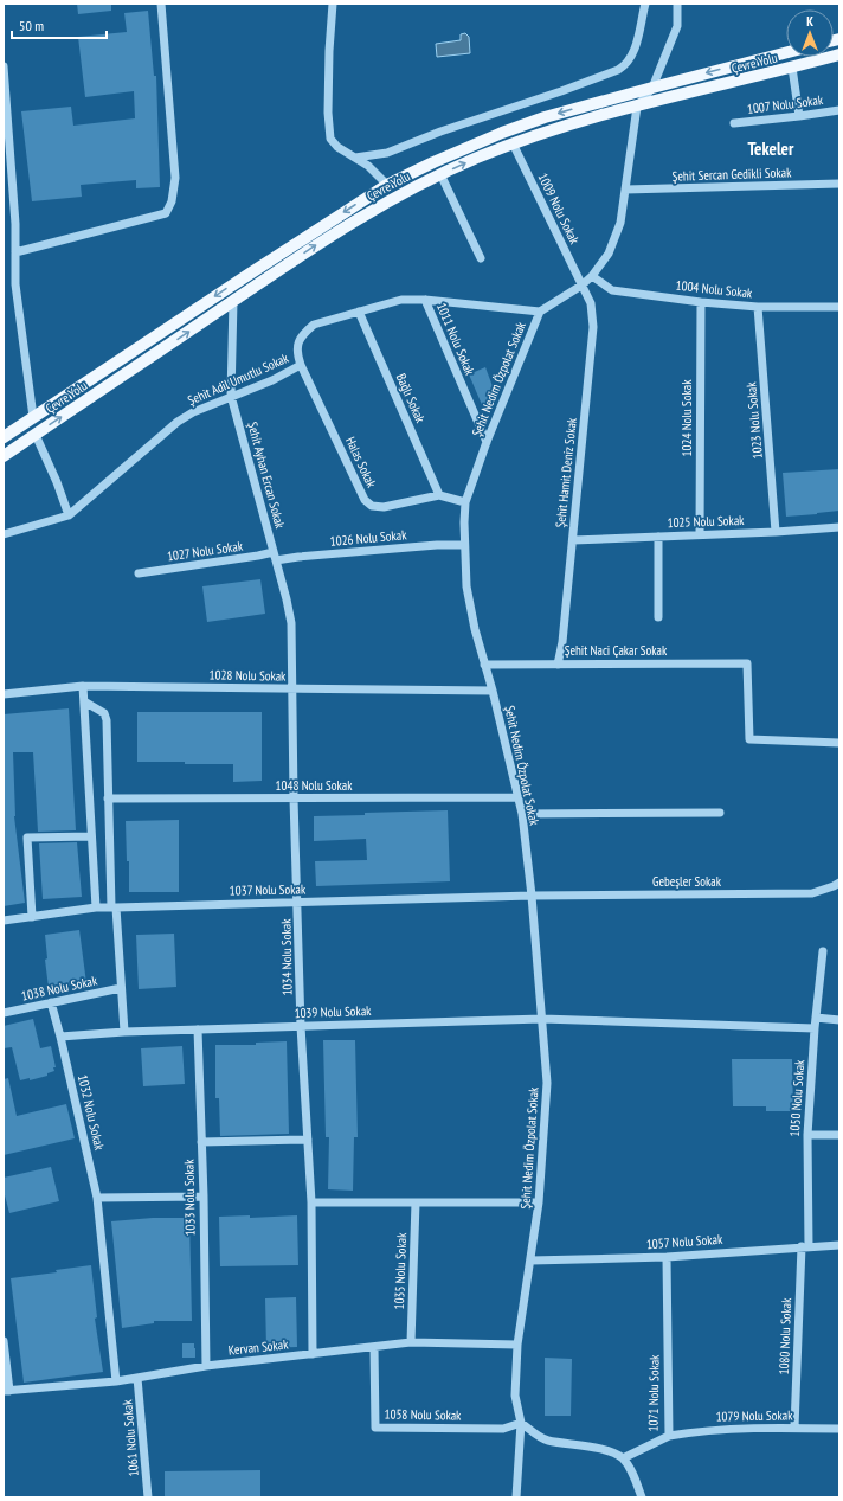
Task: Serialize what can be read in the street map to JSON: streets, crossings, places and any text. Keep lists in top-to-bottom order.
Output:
{
  "streets": {
    "main road": ["Çevre Yolu"],
    "street": [
      "1007 Nolu Sokak",
      "Şehit Sercan Gedikli Sokak",
      "1009 Nolu Sokak",
      "1004 Nolu Sokak",
      "1011 Nolu Sokak",
      "Şehit Adil Umutlu Sokak",
      "Şehit Nedim Özpolat Sokak",
      "Bağlı Sokak",
      "1024 Nolu Sokak",
      "1023 Nolu Sokak",
      "Halas Sokak",
      "Şehit Hamit Deniz Sokak",
      "Şehit Ayhan Ercan Sokak",
      "1025 Nolu Sokak",
      "1026 Nolu Sokak",
      "1027 Nolu Sokak",
      "Şehit Naci Çakar Sokak",
      "1028 Nolu Sokak",
      "1048 Nolu Sokak",
      "Gebeşler Sokak",
      "1037 Nolu Sokak",
      "1034 Nolu Sokak",
      "1038 Nolu Sokak",
      "1039 Nolu Sokak",
      "1050 Nolu Sokak",
      "1032 Nolu Sokak",
      "1033 Nolu Sokak",
      "1057 Nolu Sokak",
      "1035 Nolu Sokak",
      "1080 Nolu Sokak",
      "Kervan Sokak",
      "1071 Nolu Sokak",
      "1058 Nolu Sokak",
      "1079 Nolu Sokak",
      "1061 Nolu Sokak"
    ]
  },
  "crossings": [
    ["Çevre Yolu", "1009 Nolu Sokak"],
    ["Çevre Yolu", "Şehit Nedim Özpolat Sokak"],
    ["Çevre Yolu", "Şehit Ayhan Ercan Sokak"],
    ["Şehit Sercan Gedikli Sokak", "Şehit Nedim Özpolat Sokak"],
    ["1009 Nolu Sokak", "Şehit Nedim Özpolat Sokak"],
    ["1009 Nolu Sokak", "Şehit Hamit Deniz Sokak"],
    ["1004 Nolu Sokak", "Şehit Nedim Özpolat Sokak"],
    ["1004 Nolu Sokak", "1024 Nolu Sokak"],
    ["1004 Nolu Sokak", "1023 Nolu Sokak"],
    ["1011 Nolu Sokak", "Şehit Adil Umutlu Sokak"],
    ["1011 Nolu Sokak", "Şehit Nedim Özpolat Sokak"],
    ["Şehit Adil Umutlu Sokak", "Şehit Nedim Özpolat Sokak"],
    ["Şehit Adil Umutlu Sokak", "Bağlı Sokak"],
    ["Şehit Adil Umutlu Sokak", "Halas Sokak"],
    ["Şehit Adil Umutlu Sokak", "Şehit Ayhan Ercan Sokak"],
    ["Şehit Nedim Özpolat Sokak", "Halas Sokak"],
    ["Şehit Nedim Özpolat Sokak", "Şehit Hamit Deniz Sokak"],
    ["Şehit Nedim Özpolat Sokak", "1026 Nolu Sokak"],
    ["Şehit Nedim Özpolat Sokak", "Şehit Naci Çakar Sokak"],
    ["Şehit Nedim Özpolat Sokak", "1028 Nolu Sokak"],
    ["Şehit Nedim Özpolat Sokak", "1048 Nolu Sokak"],
    ["Şehit Nedim Özpolat Sokak", "Gebeşler Sokak"],
    ["Şehit Nedim Özpolat Sokak", "1037 Nolu Sokak"],
    ["Şehit Nedim Özpolat Sokak", "1039 Nolu Sokak"],
    ["Şehit Nedim Özpolat Sokak", "1057 Nolu Sokak"],
    ["Şehit Nedim Özpolat Sokak", "Kervan Sokak"],
    ["Şehit Nedim Özpolat Sokak", "1058 Nolu Sokak"],
    ["Bağlı Sokak", "Halas Sokak"],
    ["1024 Nolu Sokak", "1025 Nolu Sokak"],
    ["1023 Nolu Sokak", "1025 Nolu Sokak"],
    ["Şehit Hamit Deniz Sokak", "1025 Nolu Sokak"],
    ["Şehit Hamit Deniz Sokak", "Şehit Naci Çakar Sokak"],
    ["Şehit Ayhan Ercan Sokak", "1026 Nolu Sokak"],
    ["Şehit Ayhan Ercan Sokak", "1027 Nolu Sokak"],
    ["Şehit Ayhan Ercan Sokak", "1034 Nolu Sokak"],
    ["1026 Nolu Sokak", "1027 Nolu Sokak"],
    ["1026 Nolu Sokak", "1034 Nolu Sokak"],
    ["1027 Nolu Sokak", "1034 Nolu Sokak"],
    ["1028 Nolu Sokak", "1034 Nolu Sokak"],
    ["1048 Nolu Sokak", "1034 Nolu Sokak"],
    ["Gebeşler Sokak", "1037 Nolu Sokak"],
    ["1037 Nolu Sokak", "1034 Nolu Sokak"],
    ["1034 Nolu Sokak", "1039 Nolu Sokak"],
    ["1034 Nolu Sokak", "Kervan Sokak"],
    ["1038 Nolu Sokak", "1032 Nolu Sokak"],
    ["1039 Nolu Sokak", "1050 Nolu Sokak"],
    ["1039 Nolu Sokak", "1033 Nolu Sokak"],
    ["1050 Nolu Sokak", "1057 Nolu Sokak"],
    ["1050 Nolu Sokak", "1080 Nolu Sokak"],
    ["1032 Nolu Sokak", "Kervan Sokak"],
    ["1033 Nolu Sokak", "Kervan Sokak"],
    ["1057 Nolu Sokak", "1080 Nolu Sokak"],
    ["1057 Nolu Sokak", "1071 Nolu Sokak"],
    ["1035 Nolu Sokak", "Kervan Sokak"],
    ["1080 Nolu Sokak", "1079 Nolu Sokak"],
    ["Kervan Sokak", "1058 Nolu Sokak"],
    ["Kervan Sokak", "1061 Nolu Sokak"],
    ["1071 Nolu Sokak", "1079 Nolu Sokak"]
  ],
  "districts": ["Tekeler"],
  "scale_bar": "50 m",
  "north": "top"
}
